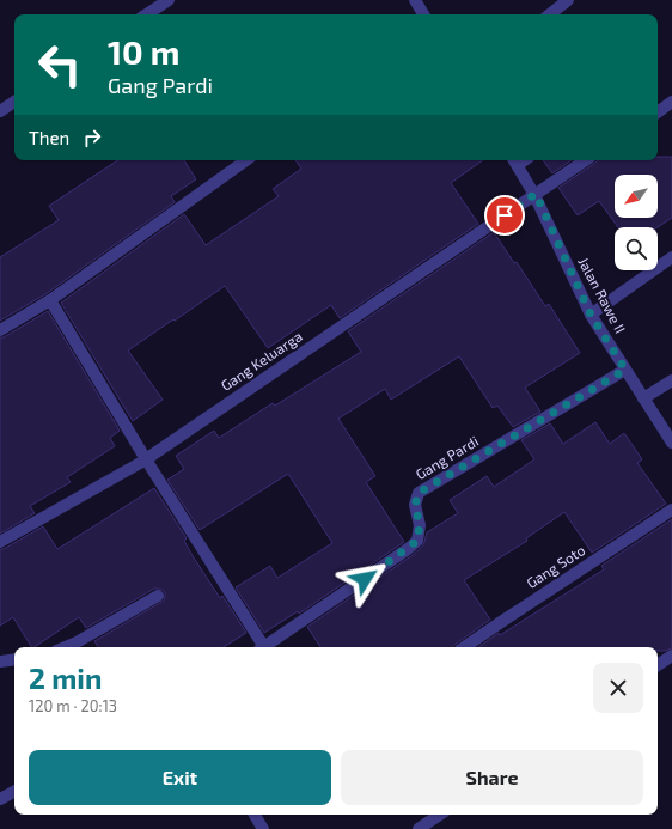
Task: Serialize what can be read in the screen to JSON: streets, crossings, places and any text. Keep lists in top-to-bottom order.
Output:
{
  "streets": {
    "street": [
      "Jalan Rawe II",
      "Gang Keluarga",
      "Gang Pardi",
      "Gang Soto"
    ]
  },
  "crossings": [
    ["Jalan Rawe II", "Gang Keluarga"],
    ["Jalan Rawe II", "Gang Pardi"]
  ],
  "north": "bottom left",
  "page": {
    "turn": ["10 m", "Gang Pardi"],
    "then": "Then",
    "heading": ["2 min", "120 m · 20:13"],
    "buttons": ["Exit", "Share"]
  }
}
